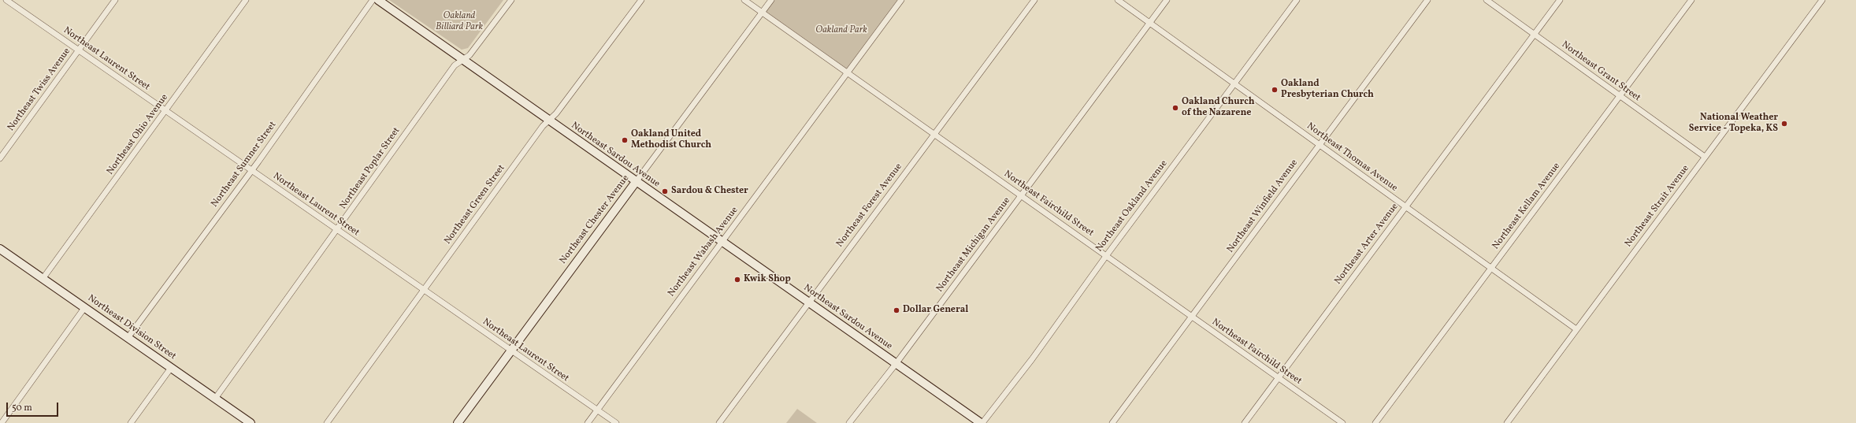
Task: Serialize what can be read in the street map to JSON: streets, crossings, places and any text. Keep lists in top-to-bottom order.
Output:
{
  "streets": {
    "main road": ["Northeast Sardou Avenue", "Northeast Chester Avenue", "Northeast Division Street"],
    "street": [
      "Northeast Laurent Street",
      "Northeast Grant Street",
      "Northeast Twiss Avenue",
      "Northeast Ohio Avenue",
      "Northeast Thomas Avenue",
      "Northeast Sumner Street",
      "Northeast Poplar Street",
      "Northeast Fairchild Street",
      "Northeast Green Street",
      "Northeast Forest Avenue",
      "Northeast Oakland Avenue",
      "Northeast Winfield Avenue",
      "Northeast Kellam Avenue",
      "Northeast Strait Avenue",
      "Northeast Arter Avenue",
      "Northeast Michigan Avenue",
      "Northeast Wabash Avenue"
    ]
  },
  "crossings": [
    ["Northeast Laurent Street", "Northeast Twiss Avenue"],
    ["Northeast Laurent Street", "Northeast Ohio Avenue"],
    ["Northeast Laurent Street", "Northeast Sumner Street"],
    ["Northeast Laurent Street", "Northeast Poplar Street"],
    ["Northeast Laurent Street", "Northeast Green Street"],
    ["Northeast Laurent Street", "Northeast Chester Avenue"],
    ["Northeast Laurent Street", "Northeast Wabash Avenue"],
    ["Northeast Grant Street", "Northeast Kellam Avenue"],
    ["Northeast Grant Street", "Northeast Strait Avenue"],
    ["Northeast Grant Street", "Northeast Arter Avenue"],
    ["Northeast Ohio Avenue", "Northeast Division Street"],
    ["Northeast Sardou Avenue", "Northeast Poplar Street"],
    ["Northeast Sardou Avenue", "Northeast Green Street"],
    ["Northeast Sardou Avenue", "Northeast Forest Avenue"],
    ["Northeast Sardou Avenue", "Northeast Oakland Avenue"],
    ["Northeast Sardou Avenue", "Northeast Chester Avenue"],
    ["Northeast Sardou Avenue", "Northeast Michigan Avenue"],
    ["Northeast Sardou Avenue", "Northeast Wabash Avenue"],
    ["Northeast Thomas Avenue", "Northeast Oakland Avenue"],
    ["Northeast Thomas Avenue", "Northeast Winfield Avenue"],
    ["Northeast Thomas Avenue", "Northeast Kellam Avenue"],
    ["Northeast Thomas Avenue", "Northeast Strait Avenue"],
    ["Northeast Thomas Avenue", "Northeast Arter Avenue"],
    ["Northeast Thomas Avenue", "Northeast Michigan Avenue"],
    ["Northeast Sumner Street", "Northeast Division Street"],
    ["Northeast Poplar Street", "Northeast Division Street"],
    ["Northeast Fairchild Street", "Northeast Forest Avenue"],
    ["Northeast Fairchild Street", "Northeast Oakland Avenue"],
    ["Northeast Fairchild Street", "Northeast Winfield Avenue"],
    ["Northeast Fairchild Street", "Northeast Chester Avenue"],
    ["Northeast Fairchild Street", "Northeast Arter Avenue"],
    ["Northeast Fairchild Street", "Northeast Michigan Avenue"],
    ["Northeast Fairchild Street", "Northeast Wabash Avenue"]
  ],
  "parks": ["Oakland Billiard Park", "Oakland Park"],
  "places": [
    "Oakland Presbyterian Church",
    "Oakland Church of the Nazarene",
    "National Weather Service - Topeka, KS",
    "Oakland United Methodist Church",
    "Sardou & Chester",
    "Kwik Shop",
    "Dollar General"
  ],
  "scale_bar": "50 m"
}
